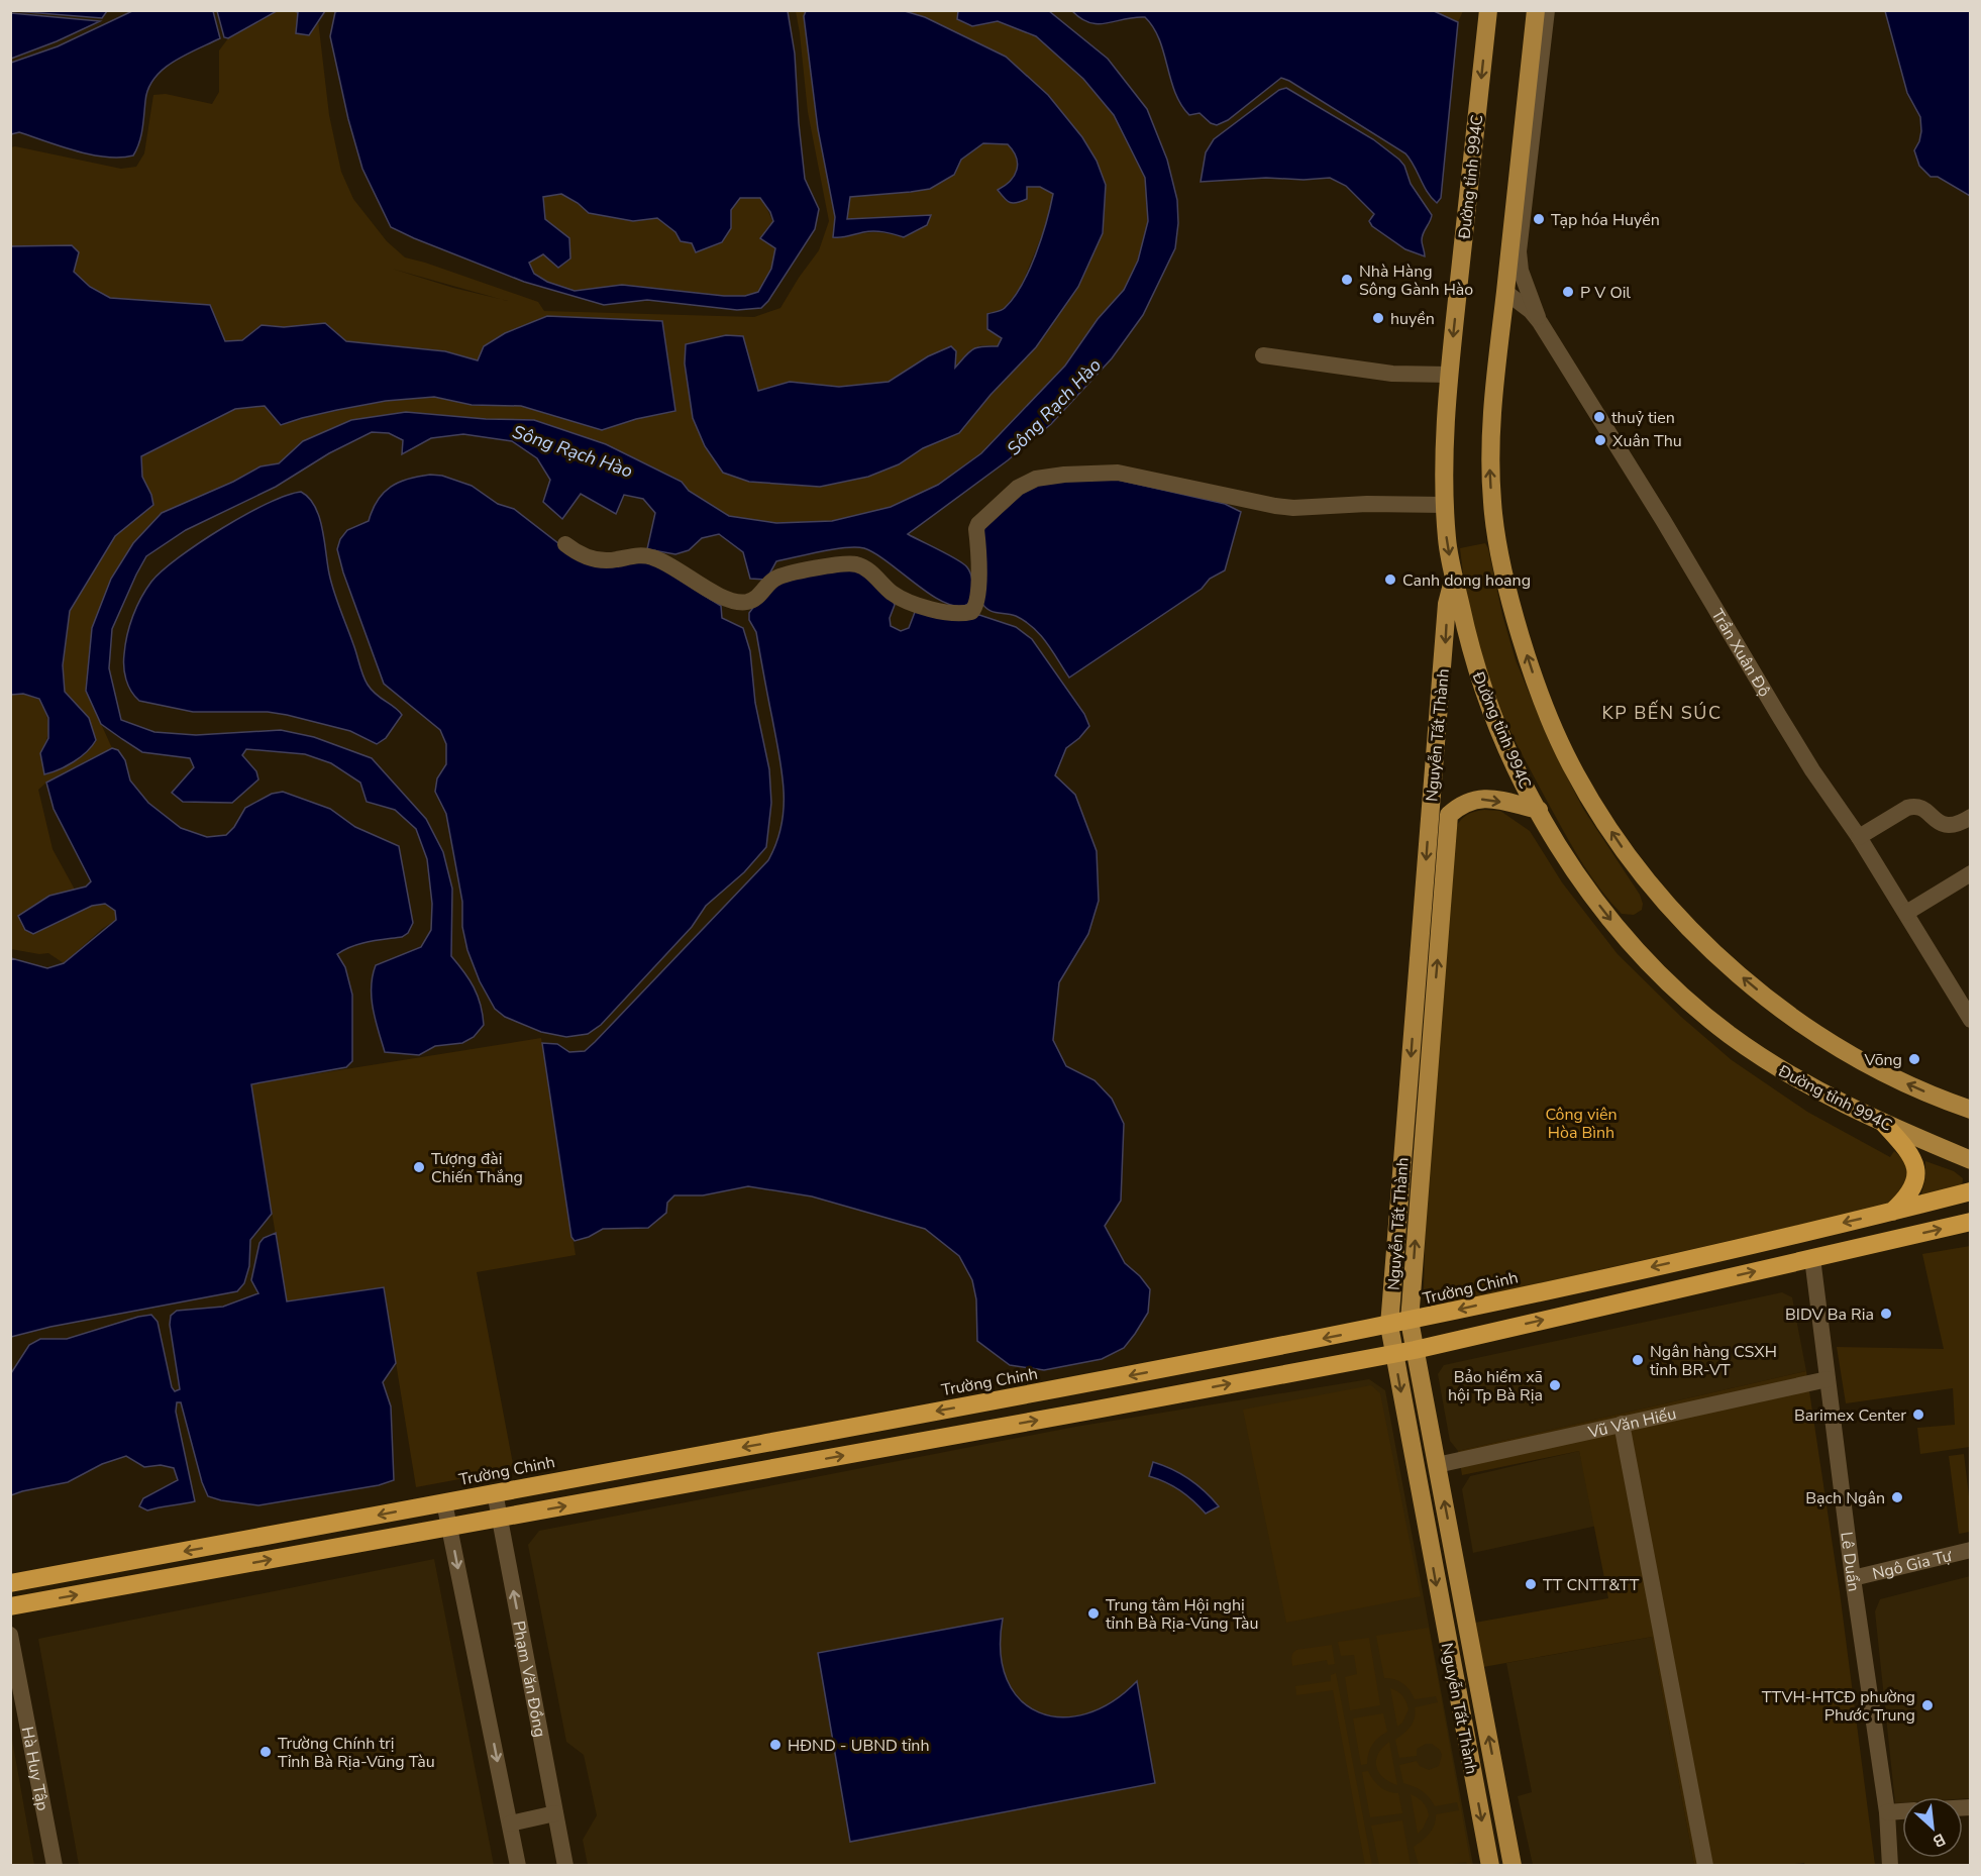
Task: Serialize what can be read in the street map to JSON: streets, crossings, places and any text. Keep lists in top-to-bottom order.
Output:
{
  "streets": {
    "highway": ["Trường Chinh"],
    "main road": ["Đường tỉnh 994C", "Nguyễn Tất Thành"],
    "street": [
      "Trần Xuân Độ",
      "Vũ Văn Hiếu",
      "Lê Duẩn",
      "Ngô Gia Tự",
      "Phạm Văn Đồng",
      "Hà Huy Tập"
    ]
  },
  "crossings": [
    ["Đường tỉnh 994C", "Nguyễn Tất Thành"],
    ["Nguyễn Tất Thành", "Trường Chinh"],
    ["Nguyễn Tất Thành", "Vũ Văn Hiếu"],
    ["Trường Chinh", "Phạm Văn Đồng"],
    ["Vũ Văn Hiếu", "Lê Duẩn"],
    ["Lê Duẩn", "Ngô Gia Tự"]
  ],
  "districts": ["KP BẾN SÚC"],
  "water": ["Sông Rạch Hào"],
  "parks": ["Công viên Hòa Bình"],
  "places": [
    "Tạp hóa Huyền",
    "Nhà Hàng Sông Gành Hào",
    "P V Oil",
    "huyền",
    "thuỷ tien",
    "Xuân Thu",
    "Canh dong hoang",
    "Võng",
    "Tượng đài Chiến Thắng",
    "BIDV Ba Ria",
    "Ngân hàng CSXH tỉnh BR-VT",
    "Bảo hiểm xã hội Tp Bà Rịa",
    "Barimex Center",
    "Bạch Ngân",
    "TT CNTT&TT",
    "Trung tâm Hội nghị tỉnh Bà Rịa-Vũng Tàu",
    "TTVH-HTCĐ phường Phước Trung",
    "HĐND - UBND tỉnh",
    "Trường Chính trị Tỉnh Bà Rịa-Vũng Tàu"
  ],
  "north": "bottom right"
}
